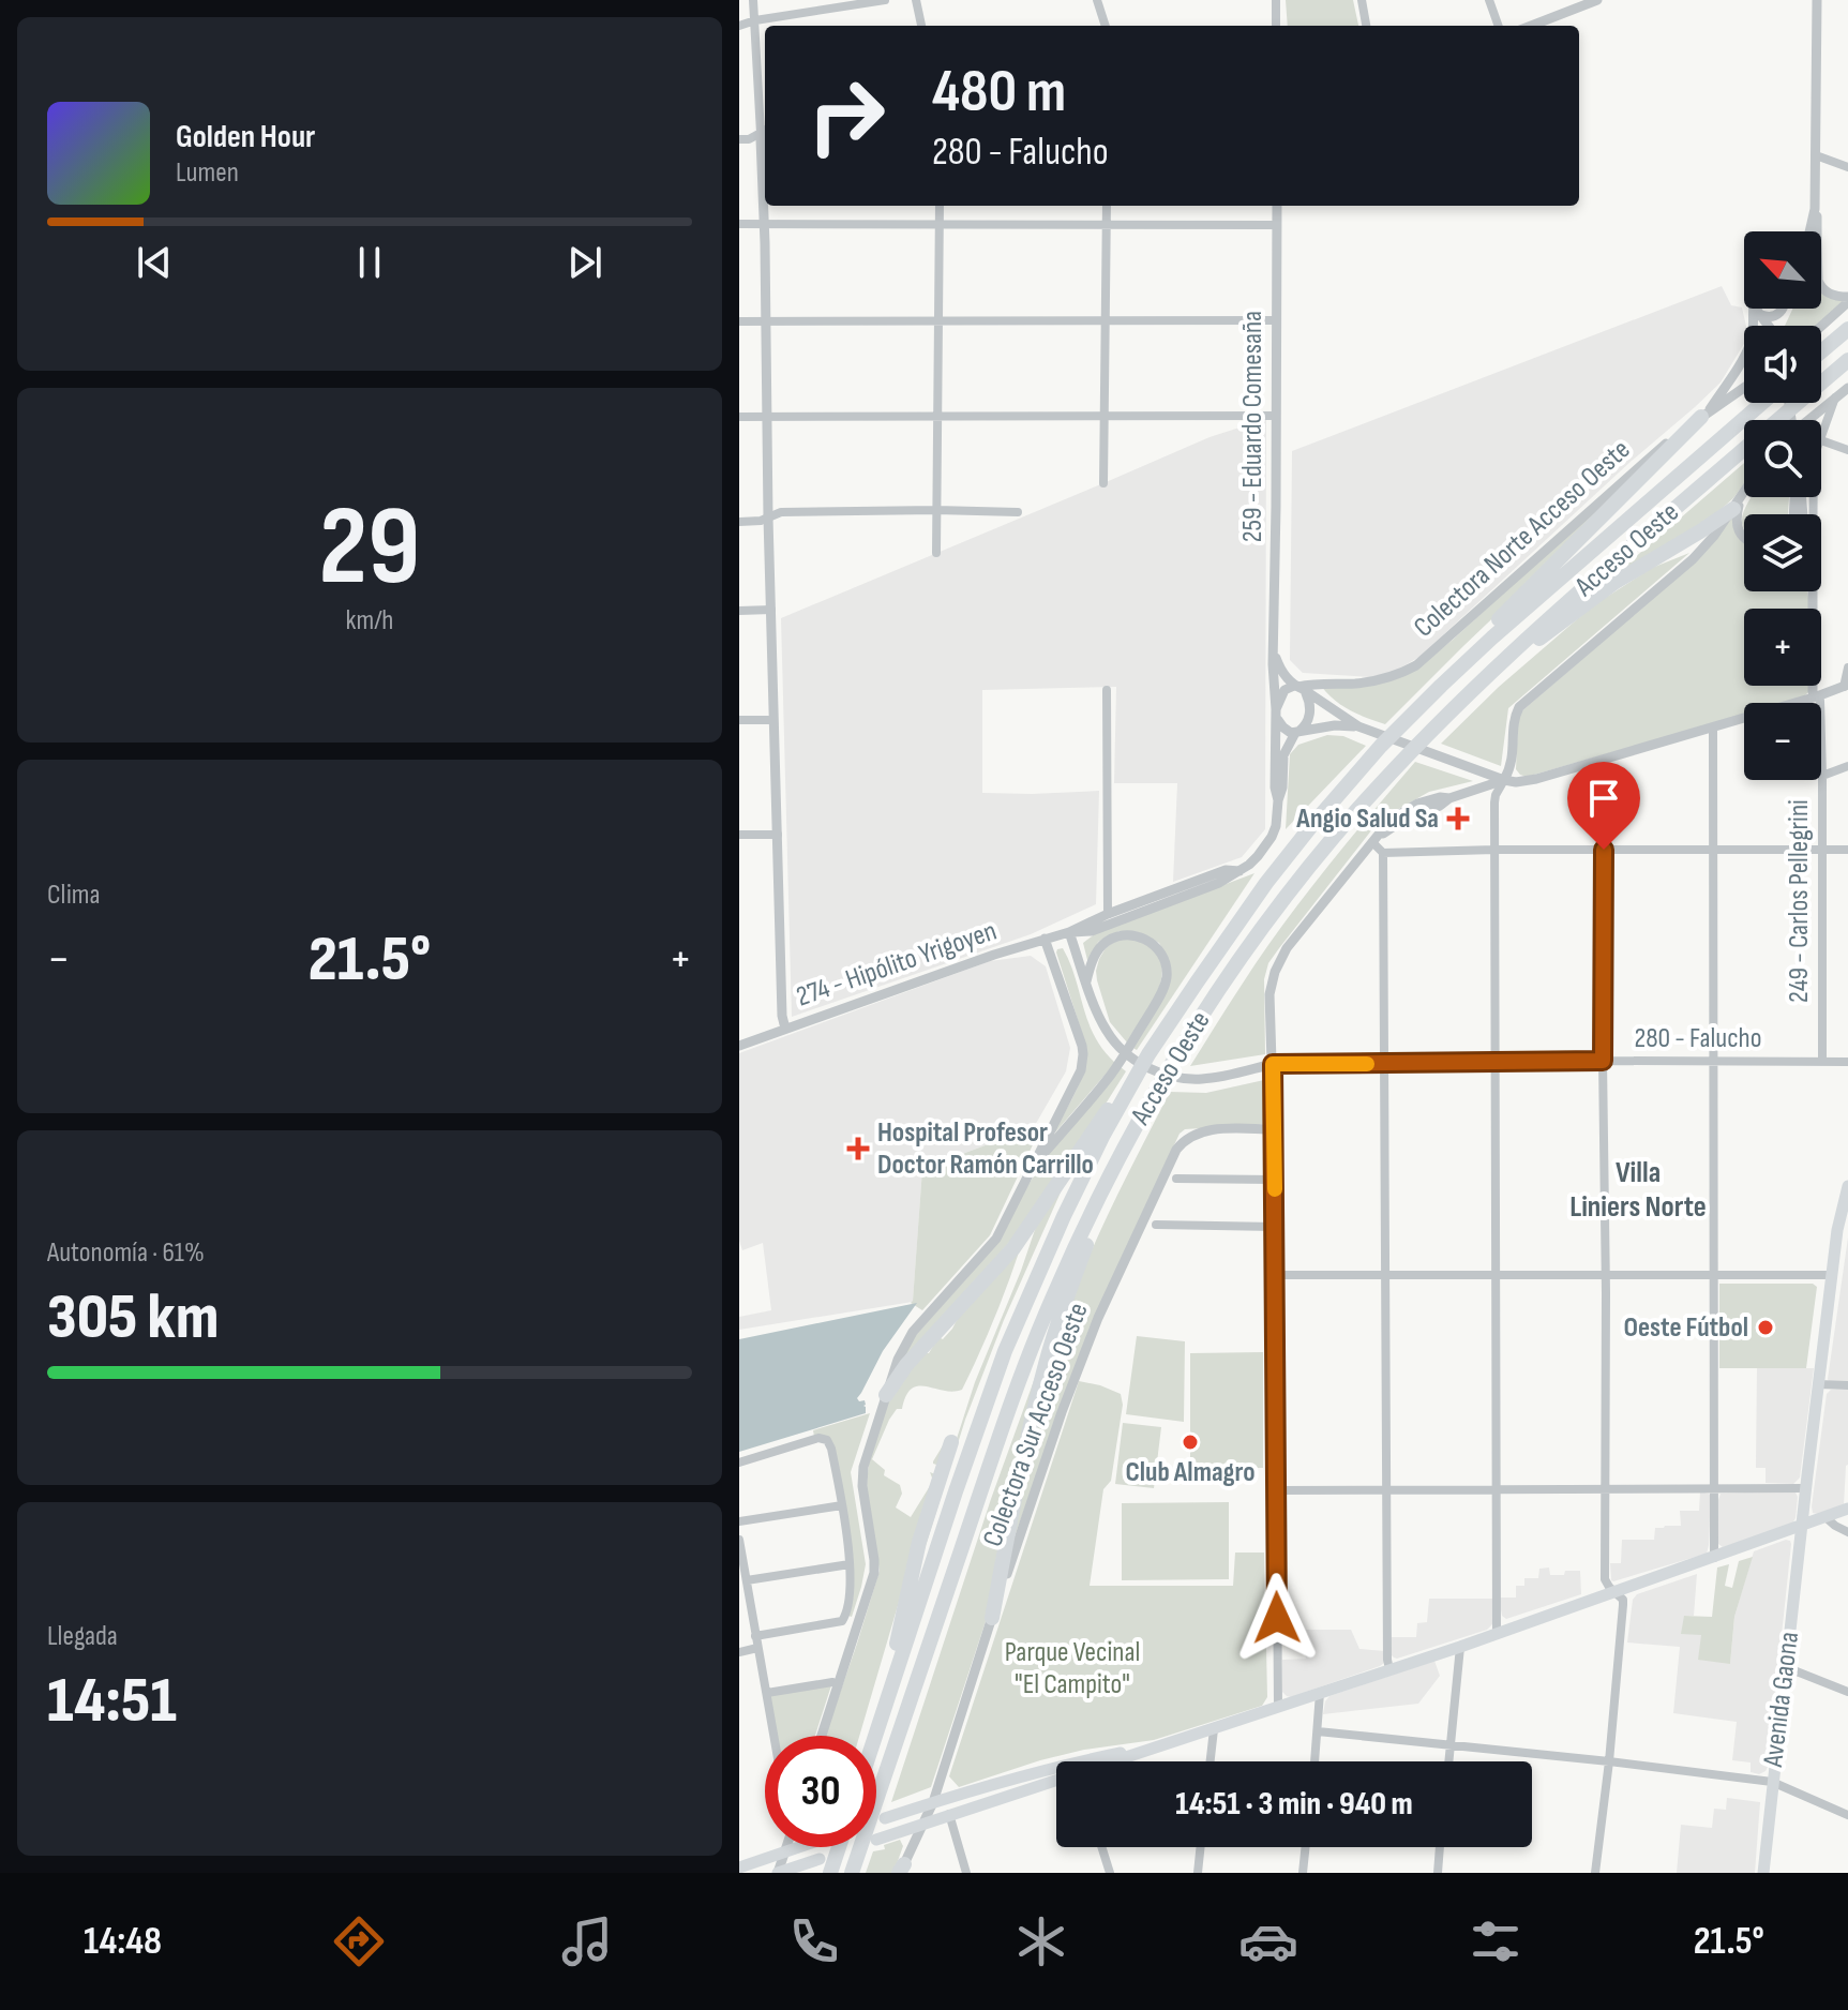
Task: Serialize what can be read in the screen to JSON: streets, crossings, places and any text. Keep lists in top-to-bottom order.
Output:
{
  "streets": {
    "highway": ["Acceso Oeste"],
    "main road": ["Avenida Gaona"],
    "street": [
      "259 - Eduardo Comesaña",
      "Colectora Norte Acceso Oeste",
      "249 - Carlos Pellegrini",
      "274 - Hipólito Yrigoyen",
      "280 - Falucho",
      "Colectora Sur Acceso Oeste"
    ]
  },
  "crossings": [
    ["259 - Eduardo Comesaña", "Colectora Norte Acceso Oeste"],
    ["259 - Eduardo Comesaña", "274 - Hipólito Yrigoyen"],
    ["249 - Carlos Pellegrini", "280 - Falucho"],
    ["274 - Hipólito Yrigoyen", "280 - Falucho"]
  ],
  "districts": ["Villa Liniers Norte"],
  "parks": ["Parque Vecinal \"El Campito\""],
  "places": {
    "health": ["Angio Salud Sa", "Hospital Profesor Doctor Ramón Carrillo"],
    "other": ["Oeste Fútbol", "Club Almagro"]
  },
  "north": "top left",
  "page": {
    "turn": ["480 m", "280 - Falucho"],
    "song": ["Golden Hour", "Lumen"],
    "map_buttons": ["+", "−"],
    "tile": [
      ["29", "km/h"],
      "Clima",
      ["Autonomía · 61%", "305 km"],
      ["Llegada", "14:51"]
    ],
    "heat": ["−", "21.5°", "+"],
    "limit": "30",
    "trip": "14:51 · 3 min · 940 m",
    "tabs": ["14:48", "21.5°"]
  }
}
